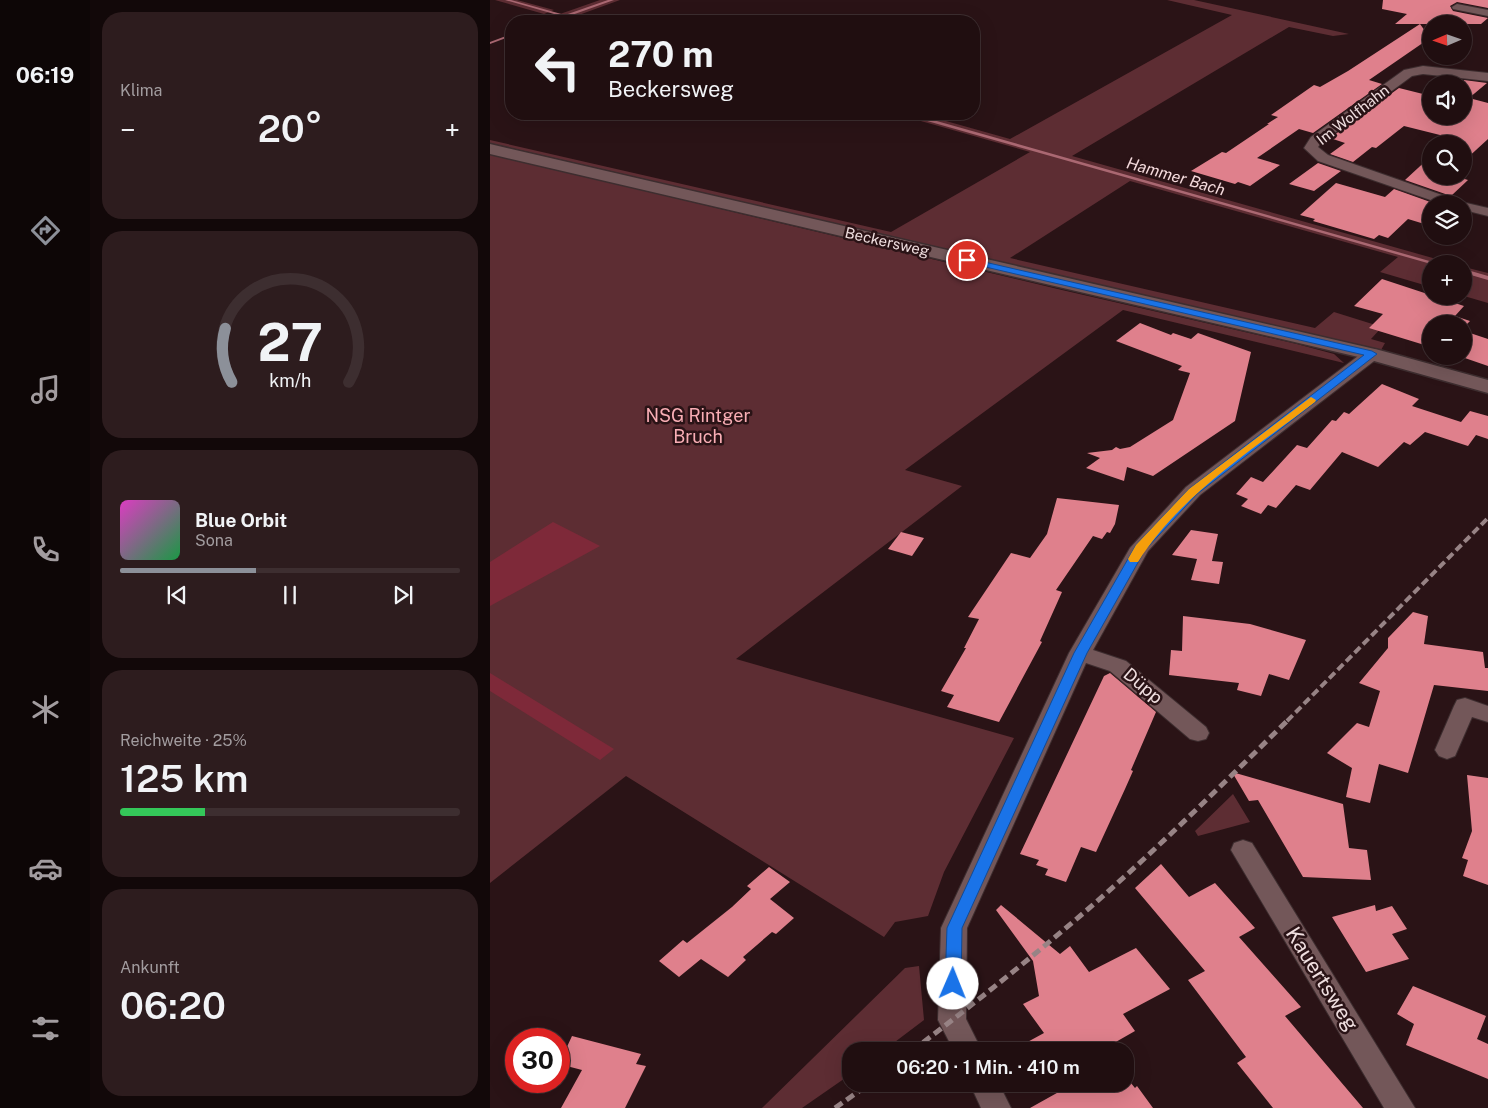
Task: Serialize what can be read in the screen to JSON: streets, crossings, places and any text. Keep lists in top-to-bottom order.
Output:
{
  "streets": {
    "street": [
      "Im Wolfhahn",
      "Beckersweg",
      "Düpp",
      "Kauertsweg"
    ]
  },
  "water": ["Hammer Bach"],
  "parks": ["NSG Rintger Bruch"],
  "north": "left",
  "page": {
    "tabs": "06:19",
    "tile": [
      "Klima",
      ["Reichweite · 25%", "125 km"],
      ["Ankunft", "06:20"]
    ],
    "map_buttons": ["+", "−"],
    "turn": ["270 m", "Beckersweg"],
    "heat": ["−", "20°", "+"],
    "song": ["Blue Orbit", "Sona"],
    "limit": "30",
    "trip": "06:20 · 1 Min. · 410 m",
    "gauge": ["27", "km/h"]
  }
}
